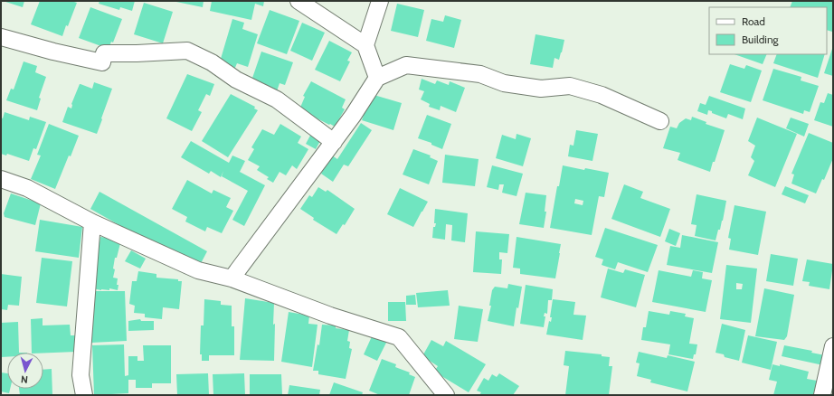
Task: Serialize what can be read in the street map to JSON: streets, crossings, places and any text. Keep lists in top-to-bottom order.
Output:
{
  "legend": ["Road", "Building"],
  "north": "bottom"
}
